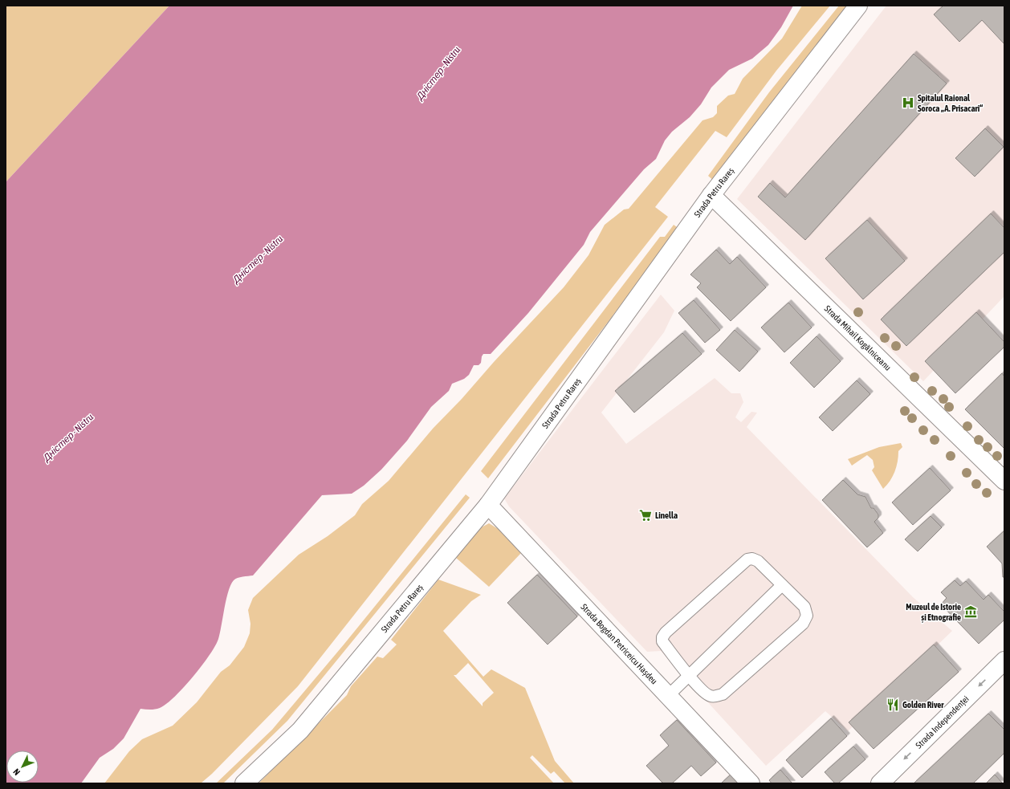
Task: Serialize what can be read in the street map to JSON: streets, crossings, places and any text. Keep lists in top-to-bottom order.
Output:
{
  "streets": {
    "street": [
      "Strada Petru Rareș",
      "Strada Mihail Kogălniceanu",
      "Strada Bogdan Petriceicu Hașdeu",
      "Strada Independenței"
    ]
  },
  "crossings": [
    ["Strada Petru Rareș", "Strada Mihail Kogălniceanu"],
    ["Strada Petru Rareș", "Strada Bogdan Petriceicu Hașdeu"]
  ],
  "one_way": ["Strada Independenței"],
  "water": ["Дністер - Nistru"],
  "places": {
    "hospital": ["Spitalul Raional Soroca „A. Prisacari“"],
    "supermarket": ["Linella"],
    "museum": ["Muzeul de Istorie și Etnografie"],
    "restaurant": ["Golden River"]
  },
  "north": "bottom left"
}
